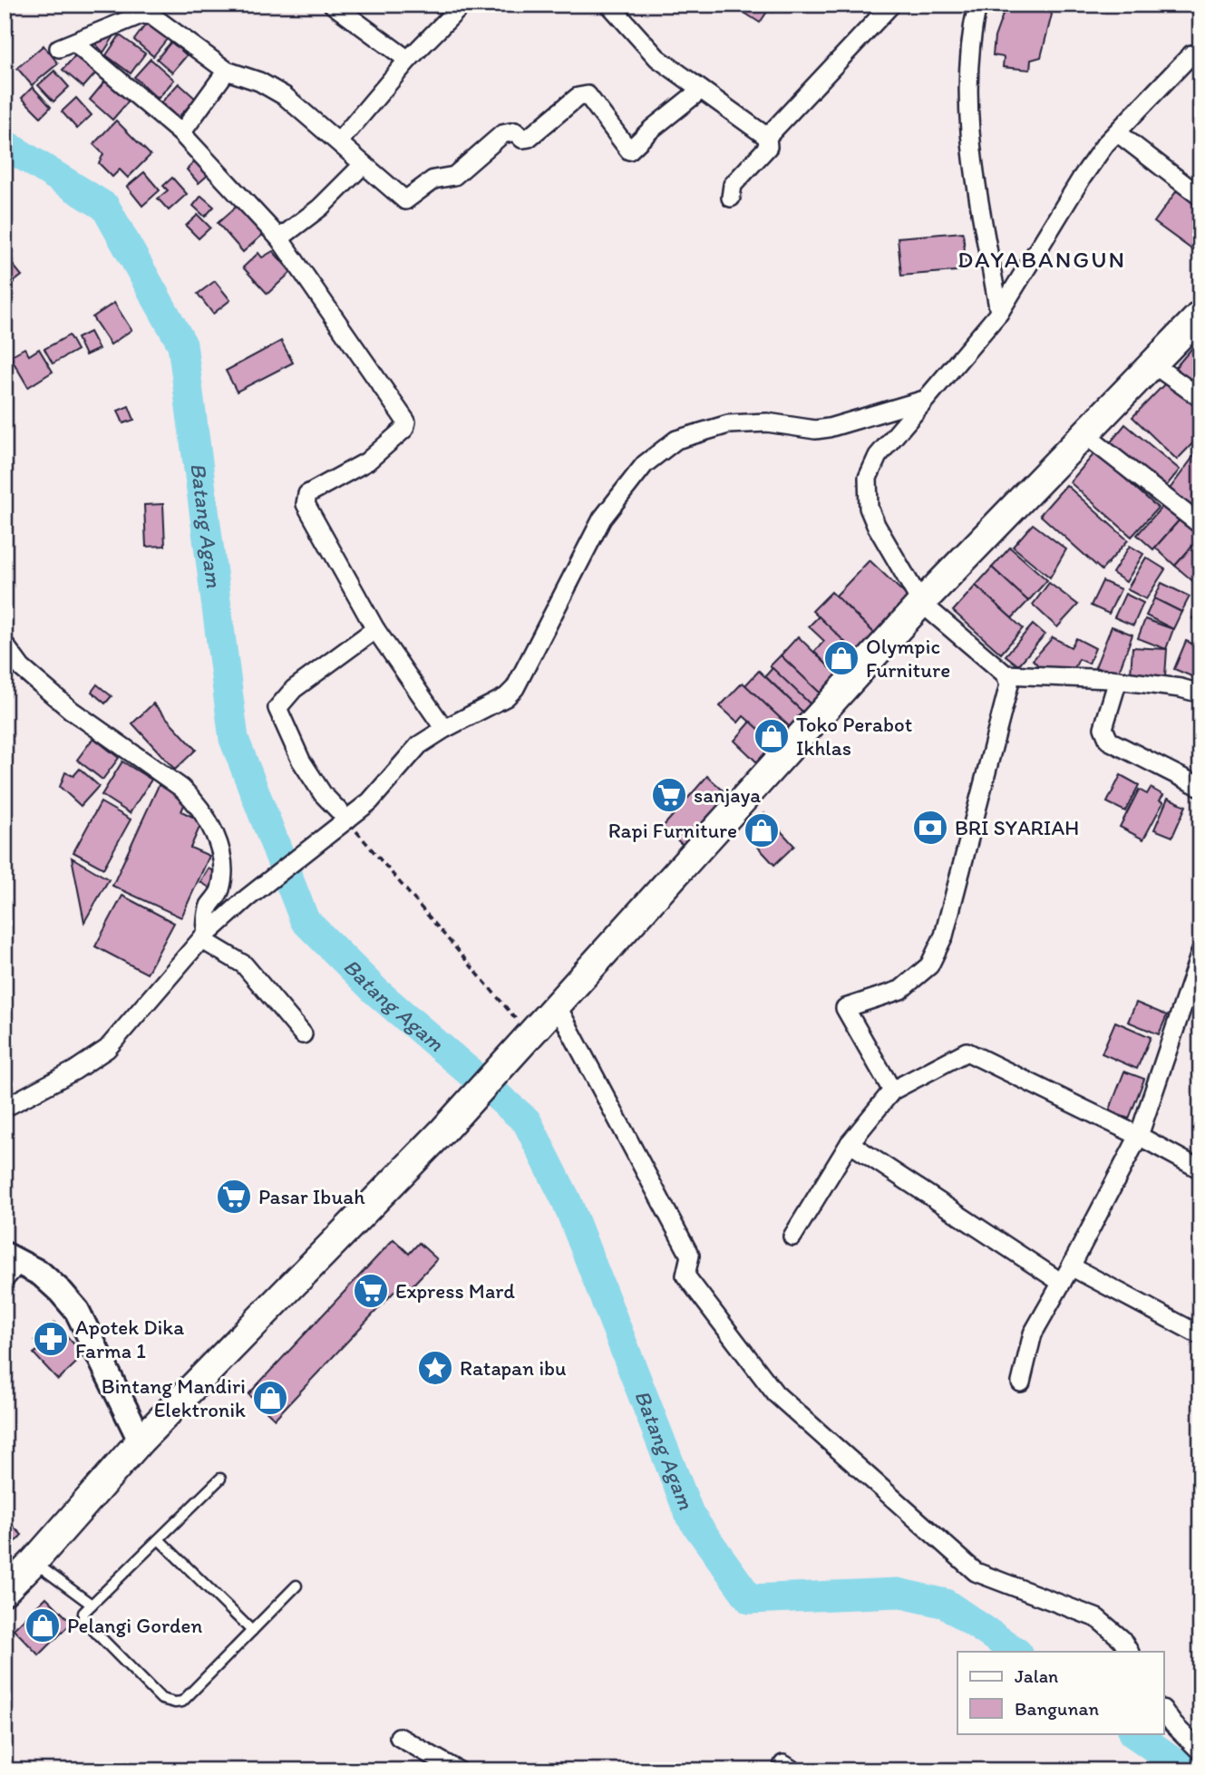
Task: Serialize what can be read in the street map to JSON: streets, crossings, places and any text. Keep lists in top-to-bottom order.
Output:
{
  "districts": ["DAYABANGUN"],
  "water": ["Batang Agam"],
  "places": {
    "shop": [
      "Olympic Furniture",
      "Toko Perabot Ikhlas",
      "Rapi Furniture",
      "Bintang Mandiri Elektronik",
      "Pelangi Gorden"
    ],
    "supermarket": ["sanjaya", "Pasar Ibuah", "Express Mard"],
    "bank": ["BRI SYARIAH"],
    "pharmacy": ["Apotek Dika Farma 1"],
    "place": ["Ratapan ibu"]
  },
  "legend": ["Jalan", "Bangunan"]
}
